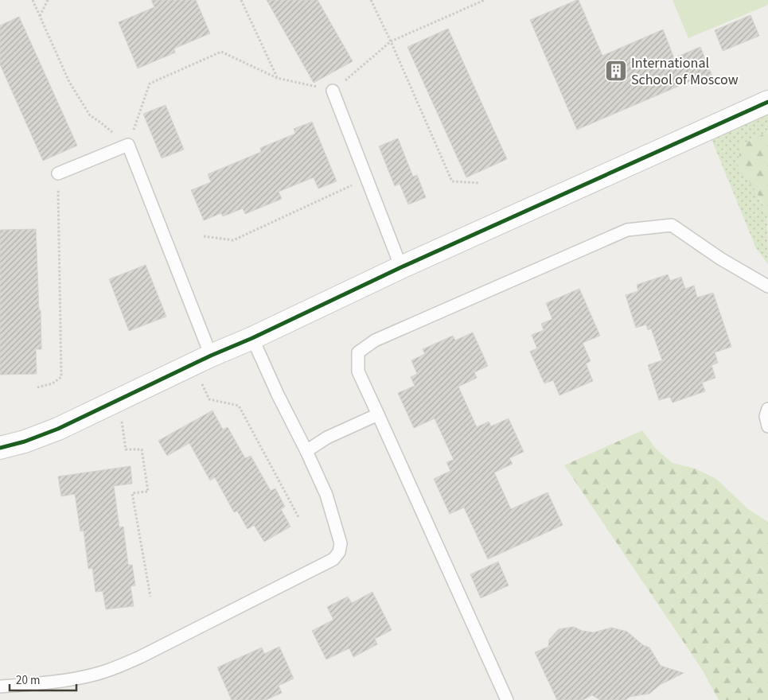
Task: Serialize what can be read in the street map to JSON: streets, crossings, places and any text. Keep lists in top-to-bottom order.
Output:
{
  "places": {
    "building": ["International School of Moscow"]
  },
  "scale_bar": "20 m"
}
